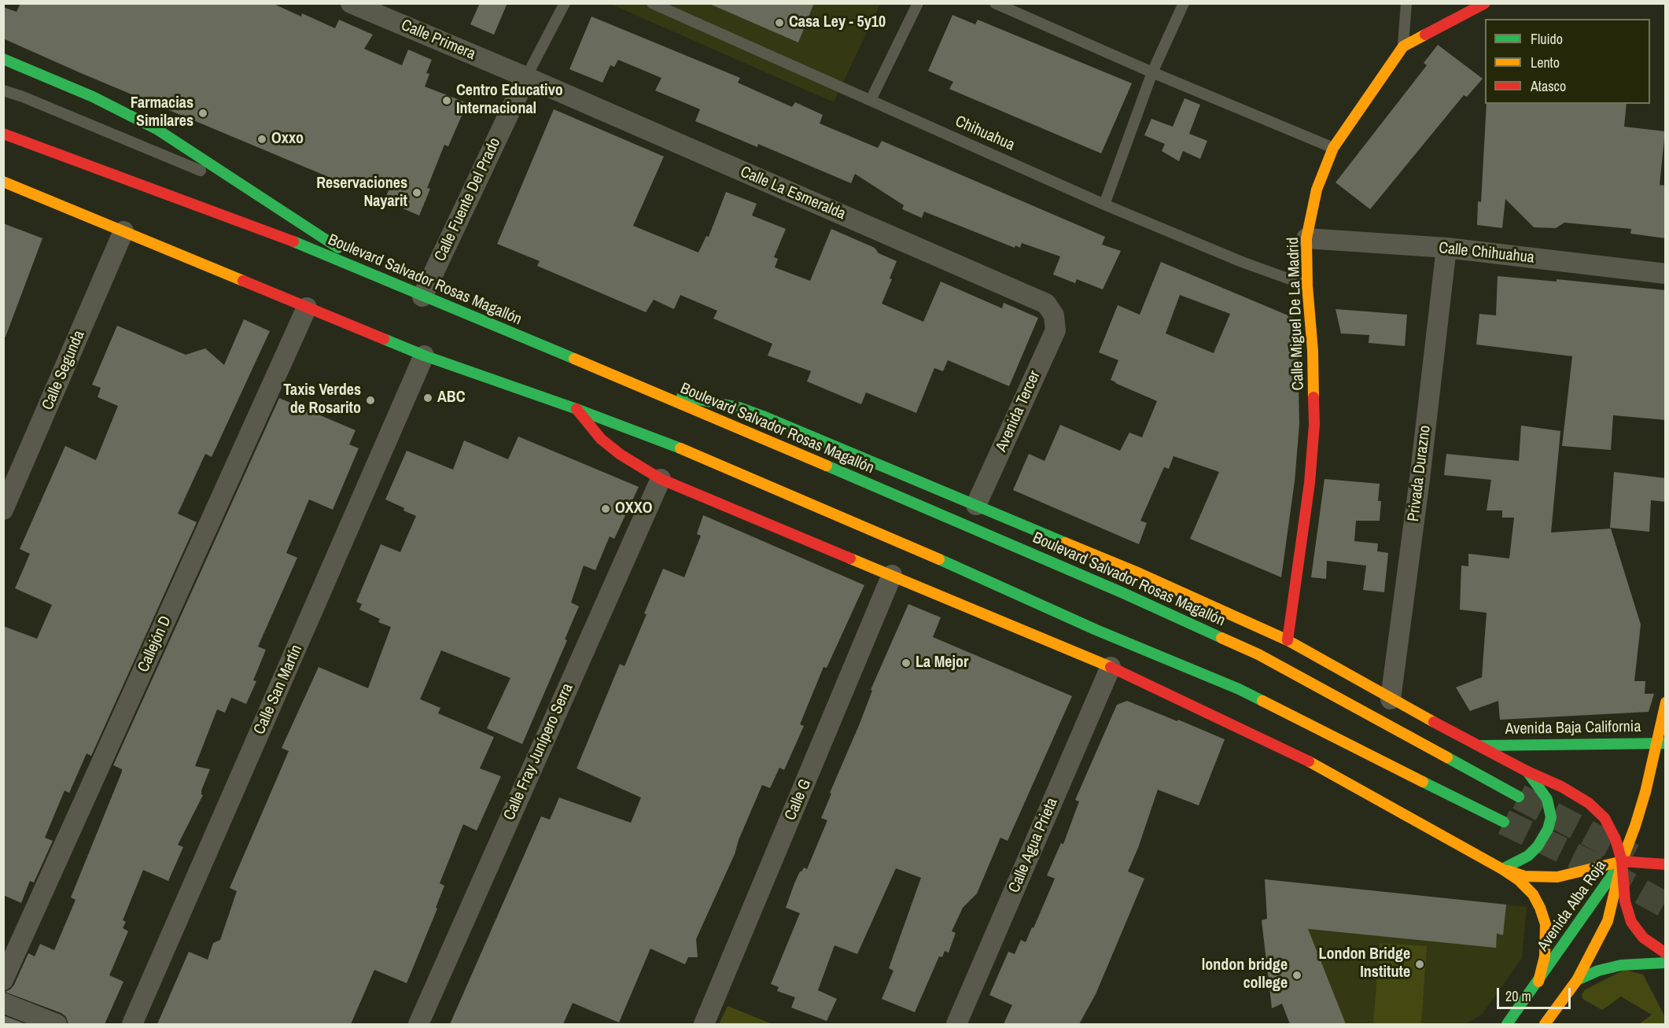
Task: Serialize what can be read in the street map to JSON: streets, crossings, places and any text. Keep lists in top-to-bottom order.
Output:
{
  "streets": {
    "main road": [
      "Boulevard Salvador Rosas Magallón",
      "Calle Miguel De La Madrid",
      "Avenida Baja California",
      "Avenida Alba Roja"
    ],
    "street": [
      "Calle Primera",
      "Calle La Esmeralda",
      "Calle Fuente Del Prado",
      "Calle Chihuahua",
      "Calle Segunda",
      "Avenida Tercer",
      "Privada Durazno",
      "Callejón D",
      "Calle San Martín",
      "Calle Fray Junípero Serra",
      "Calle G",
      "Calle Agua Prieta"
    ],
    "lane": ["Chihuahua"]
  },
  "crossings": [
    ["Calle Primera", "Calle La Esmeralda"],
    ["Calle Primera", "Calle Fuente Del Prado"],
    ["Chihuahua", "Calle Miguel De La Madrid"],
    ["Calle La Esmeralda", "Calle Fuente Del Prado"],
    ["Calle La Esmeralda", "Avenida Tercer"],
    ["Calle Fuente Del Prado", "Boulevard Salvador Rosas Magallón"],
    ["Calle Chihuahua", "Calle Miguel De La Madrid"],
    ["Calle Chihuahua", "Privada Durazno"]
  ],
  "places": [
    "Casa Ley - 5y10",
    "Centro Educativo Internacional",
    "Farmacias Similares",
    "Oxxo",
    "Reservaciones Nayarit",
    "ABC",
    "Taxis Verdes de Rosarito",
    "OXXO",
    "La Mejor",
    "London Bridge Institute",
    "london bridge college"
  ],
  "legend": ["Fluido", "Lento", "Atasco"],
  "scale_bar": "20 m"
}
